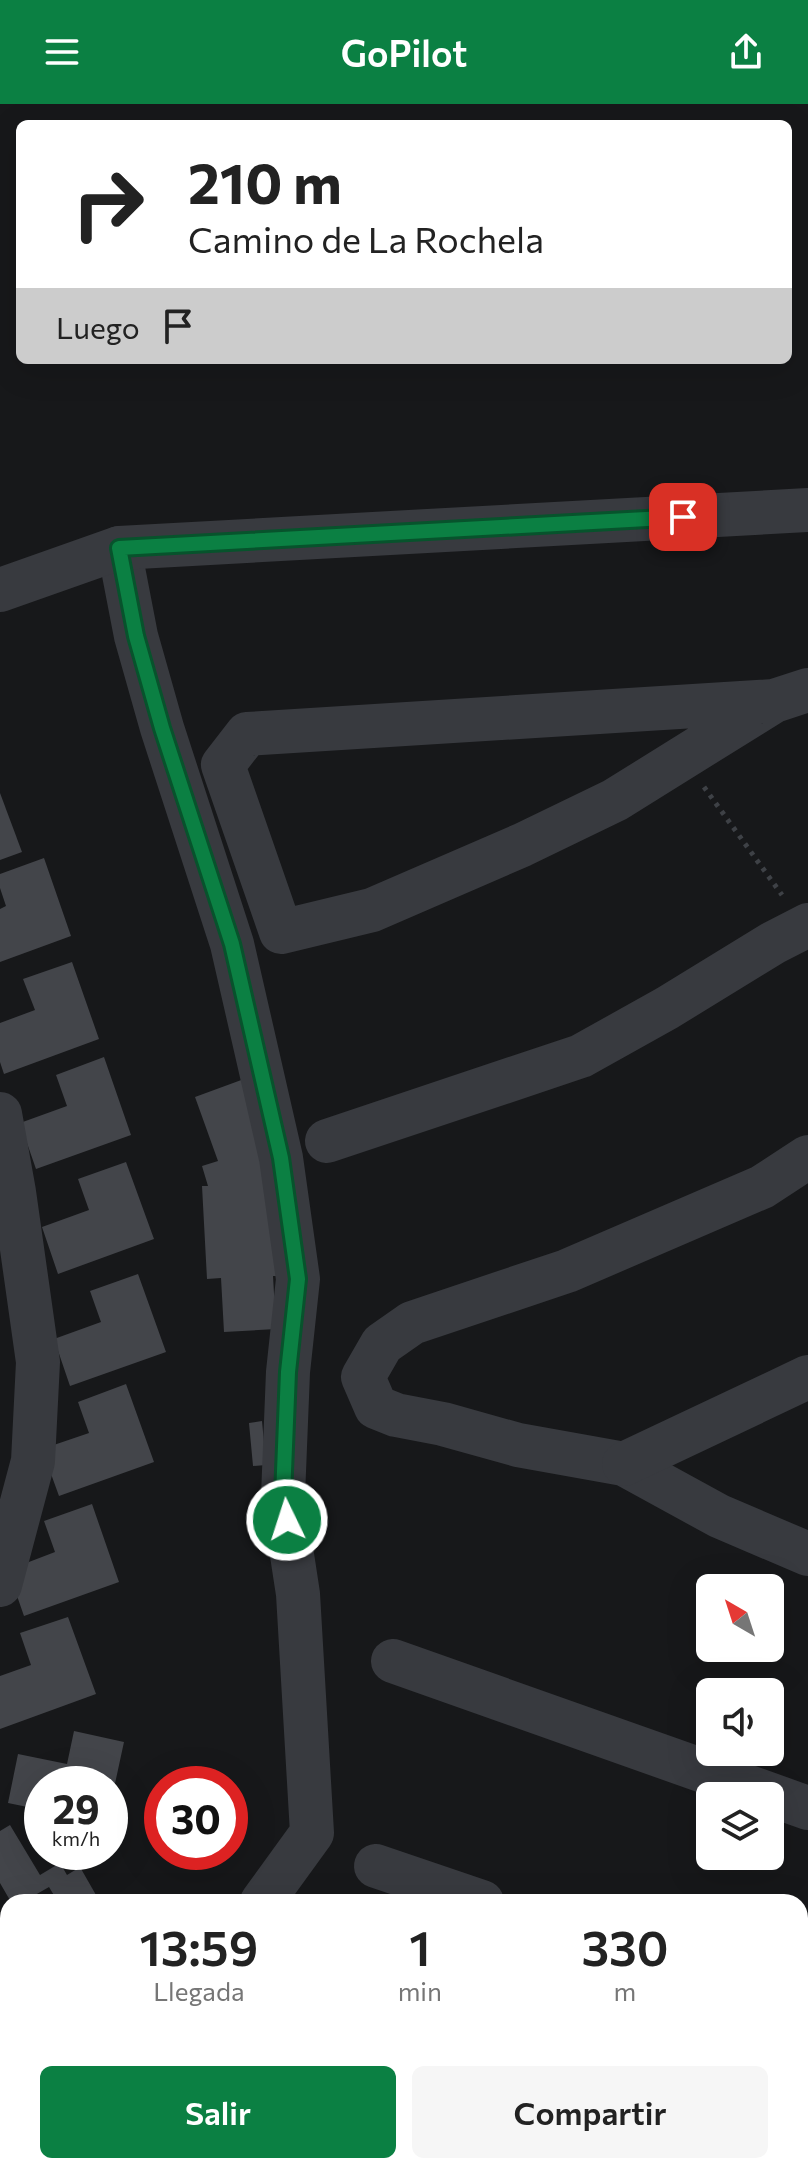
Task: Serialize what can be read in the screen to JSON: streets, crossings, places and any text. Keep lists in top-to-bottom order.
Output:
{
  "north": "top left",
  "page": {
    "header": "GoPilot",
    "turn": ["210 m", "Camino de La Rochela"],
    "then": "Luego",
    "speed": "29 km/h",
    "limit": "30",
    "eta": [
      "13:59",
      "Llegada",
      "1",
      "min",
      "330",
      "m"
    ],
    "buttons": ["Salir", "Compartir"]
  }
}
